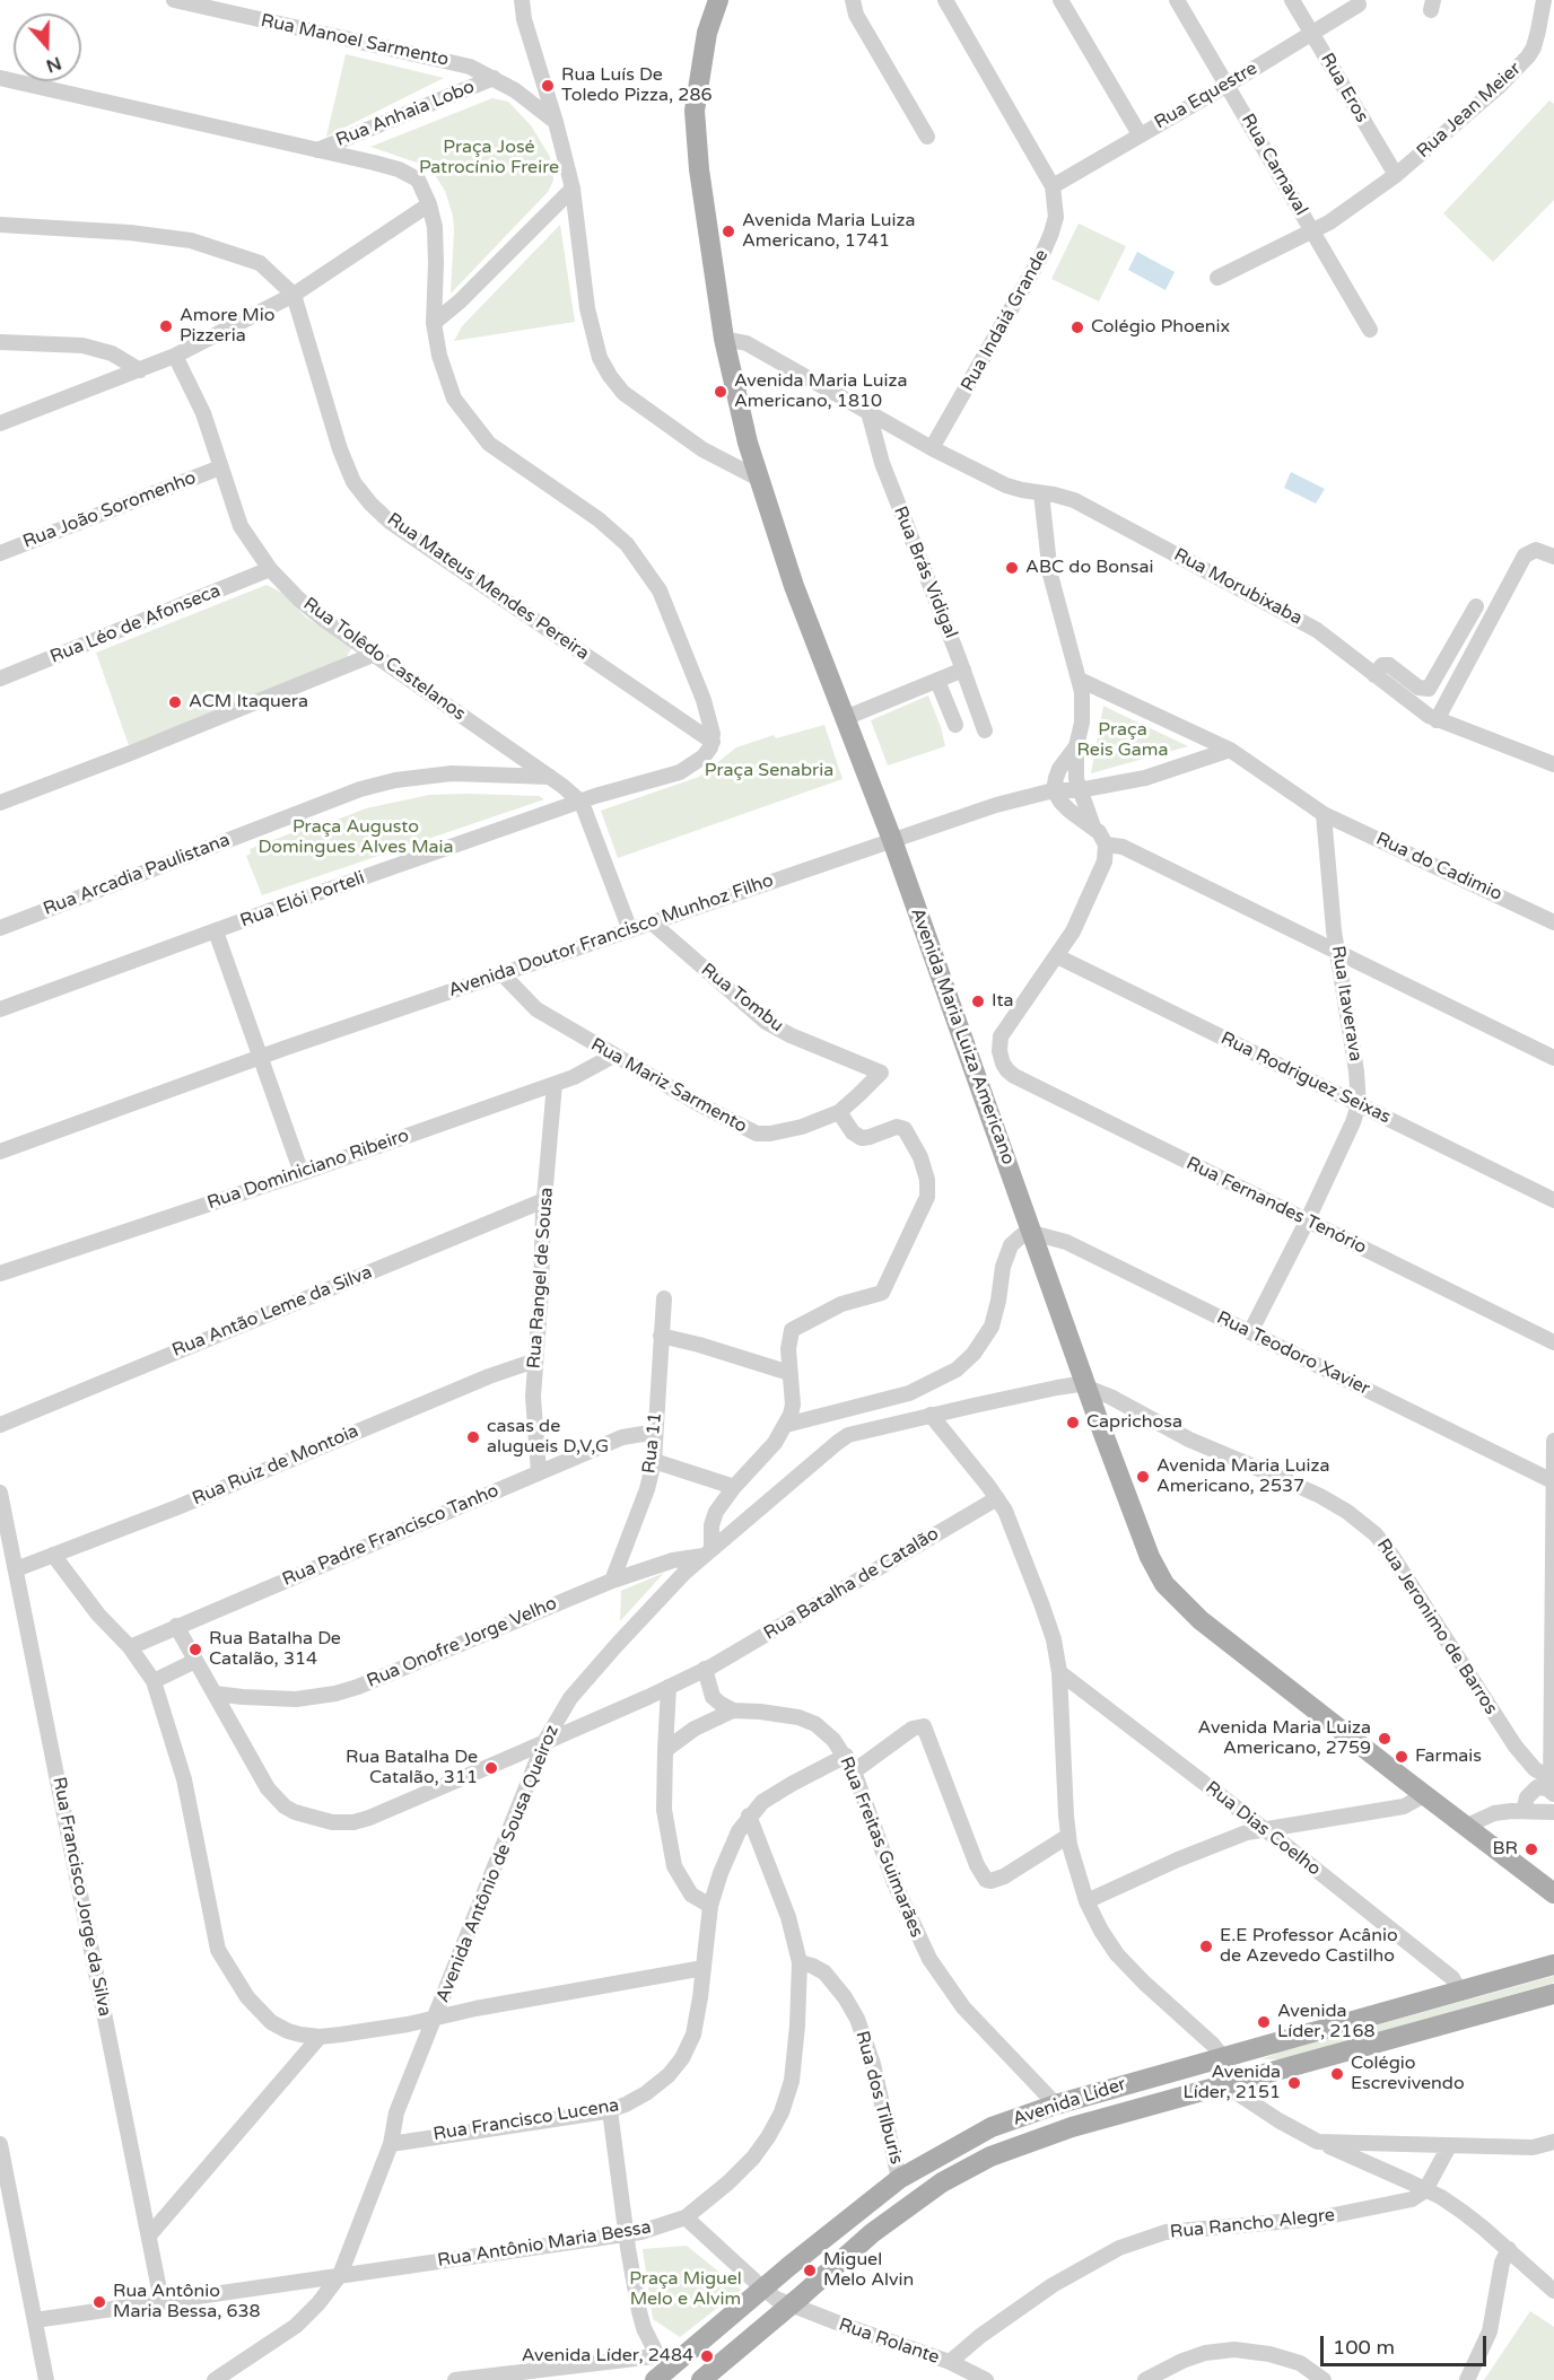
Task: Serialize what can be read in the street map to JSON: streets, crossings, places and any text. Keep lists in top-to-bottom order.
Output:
{
  "streets": {
    "main road": ["Avenida Maria Luiza Americano", "Avenida Líder"],
    "street": [
      "Rua Manoel Sarmento",
      "Rua Eros",
      "Rua Equestre",
      "Rua Jean Meier",
      "Rua Anhaia Lobo",
      "Rua Carnaval",
      "Rua Indaiá Grande",
      "Rua João Soromenho",
      "Rua Brás Vidigal",
      "Rua Mateus Mendes Pereira",
      "Rua Morubixaba",
      "Rua Léo de Afonseca",
      "Rua Tolêdo Castelanos",
      "Rua do Cadimio",
      "Rua Arcadia Paulistana",
      "Rua Elói Porteli",
      "Avenida Doutor Francisco Munhoz Filho",
      "Rua Tombu",
      "Rua Itaverava",
      "Rua Rodriguez Seixas",
      "Rua Mariz Sarmento",
      "Rua Dominiciano Ribeiro",
      "Rua Fernandes Tenório",
      "Rua Rangel de Sousa",
      "Rua Antão Leme da Silva",
      "Rua Teodoro Xavier",
      "Rua 11",
      "Rua Ruiz de Montoia",
      "Rua Padre Francisco Tanho",
      "Rua Batalha de Catalão",
      "Rua Jeronimo de Barros",
      "Rua Onofre Jorge Velho",
      "Rua Dias Coelho",
      "Rua Freitas Guimarães",
      "Avenida Antônio de Sousa Queiroz",
      "Rua Francisco Jorge da Silva",
      "Rua dos Tilburis",
      "Rua Francisco Lucena",
      "Rua Rancho Alegre",
      "Rua Antônio Maria Bessa",
      "Rua Rolante"
    ]
  },
  "crossings": [
    ["Rua Manoel Sarmento", "Rua Anhaia Lobo"],
    ["Rua Eros", "Rua Equestre"],
    ["Rua Eros", "Rua Jean Meier"],
    ["Rua Equestre", "Rua Carnaval"],
    ["Rua Equestre", "Rua Indaiá Grande"],
    ["Rua Jean Meier", "Rua Carnaval"],
    ["Rua Indaiá Grande", "Rua Morubixaba"],
    ["Rua João Soromenho", "Rua Tolêdo Castelanos"],
    ["Rua Brás Vidigal", "Rua Morubixaba"],
    ["Rua Mateus Mendes Pereira", "Rua Elói Porteli"],
    ["Rua Morubixaba", "Avenida Maria Luiza Americano"],
    ["Rua Léo de Afonseca", "Rua Tolêdo Castelanos"],
    ["Rua Tolêdo Castelanos", "Rua Arcadia Paulistana"],
    ["Rua Tolêdo Castelanos", "Rua Elói Porteli"],
    ["Rua Tolêdo Castelanos", "Avenida Doutor Francisco Munhoz Filho"],
    ["Rua do Cadimio", "Avenida Doutor Francisco Munhoz Filho"],
    ["Rua do Cadimio", "Rua Itaverava"],
    ["Avenida Doutor Francisco Munhoz Filho", "Rua Tombu"],
    ["Avenida Doutor Francisco Munhoz Filho", "Avenida Maria Luiza Americano"],
    ["Avenida Doutor Francisco Munhoz Filho", "Rua Mariz Sarmento"],
    ["Rua Tombu", "Rua Mariz Sarmento"],
    ["Rua Itaverava", "Rua Rodriguez Seixas"],
    ["Rua Itaverava", "Rua Fernandes Tenório"],
    ["Rua Itaverava", "Rua Teodoro Xavier"],
    ["Avenida Maria Luiza Americano", "Rua Teodoro Xavier"],
    ["Avenida Maria Luiza Americano", "Rua Jeronimo de Barros"],
    ["Avenida Maria Luiza Americano", "Avenida Antônio de Sousa Queiroz"],
    ["Rua Rodriguez Seixas", "Rua Fernandes Tenório"],
    ["Rua Mariz Sarmento", "Rua Dominiciano Ribeiro"],
    ["Rua Dominiciano Ribeiro", "Rua Rangel de Sousa"],
    ["Rua Rangel de Sousa", "Rua Antão Leme da Silva"],
    ["Rua Rangel de Sousa", "Rua Ruiz de Montoia"],
    ["Rua Rangel de Sousa", "Rua Padre Francisco Tanho"],
    ["Rua 11", "Rua Padre Francisco Tanho"],
    ["Rua 11", "Rua Onofre Jorge Velho"],
    ["Rua Ruiz de Montoia", "Rua Francisco Jorge da Silva"],
    ["Rua Padre Francisco Tanho", "Rua Batalha de Catalão"],
    ["Rua Batalha de Catalão", "Rua Onofre Jorge Velho"],
    ["Rua Batalha de Catalão", "Avenida Antônio de Sousa Queiroz"],
    ["Rua Jeronimo de Barros", "Avenida Antônio de Sousa Queiroz"],
    ["Rua Onofre Jorge Velho", "Avenida Antônio de Sousa Queiroz"],
    ["Rua Dias Coelho", "Avenida Líder"],
    ["Rua Freitas Guimarães", "Avenida Líder"],
    ["Rua Freitas Guimarães", "Rua Francisco Lucena"],
    ["Avenida Antônio de Sousa Queiroz", "Rua Francisco Lucena"],
    ["Avenida Antônio de Sousa Queiroz", "Rua Antônio Maria Bessa"],
    ["Rua Francisco Jorge da Silva", "Rua Antônio Maria Bessa"],
    ["Rua dos Tilburis", "Avenida Líder"],
    ["Rua dos Tilburis", "Rua Antônio Maria Bessa"],
    ["Avenida Líder", "Rua Rolante"],
    ["Rua Francisco Lucena", "Rua Antônio Maria Bessa"],
    ["Rua Rancho Alegre", "Rua Rolante"],
    ["Rua Antônio Maria Bessa", "Rua Rolante"]
  ],
  "parks": [
    "Praça José Patrocínio Freire",
    "Praça Reis Gama",
    "Praça Senabria",
    "Praça Augusto Domingues Alves Maia",
    "Praça Miguel Melo e Alvim"
  ],
  "places": [
    "Rua Luís De Toledo Pizza, 286",
    "Avenida Maria Luiza Americano, 1741",
    "Amore Mio Pizzeria",
    "Colégio Phoenix",
    "Avenida Maria Luiza Americano, 1810",
    "ABC do Bonsai",
    "ACM Itaquera",
    "Ita",
    "Caprichosa",
    "casas de alugueis D,V,G",
    "Avenida Maria Luiza Americano, 2537",
    "Rua Batalha De Catalão, 314",
    "Avenida Maria Luiza Americano, 2759",
    "Farmais",
    "Rua Batalha De Catalão, 311",
    "BR",
    "E.E Professor Acânio de Azevedo Castilho",
    "Avenida Líder, 2168",
    "Colégio Escrevivendo",
    "Avenida Líder, 2151",
    "Miguel Melo Alvin",
    "Rua Antônio Maria Bessa, 638",
    "Avenida Líder, 2484"
  ],
  "scale_bar": "100 m",
  "north": "bottom"
}
